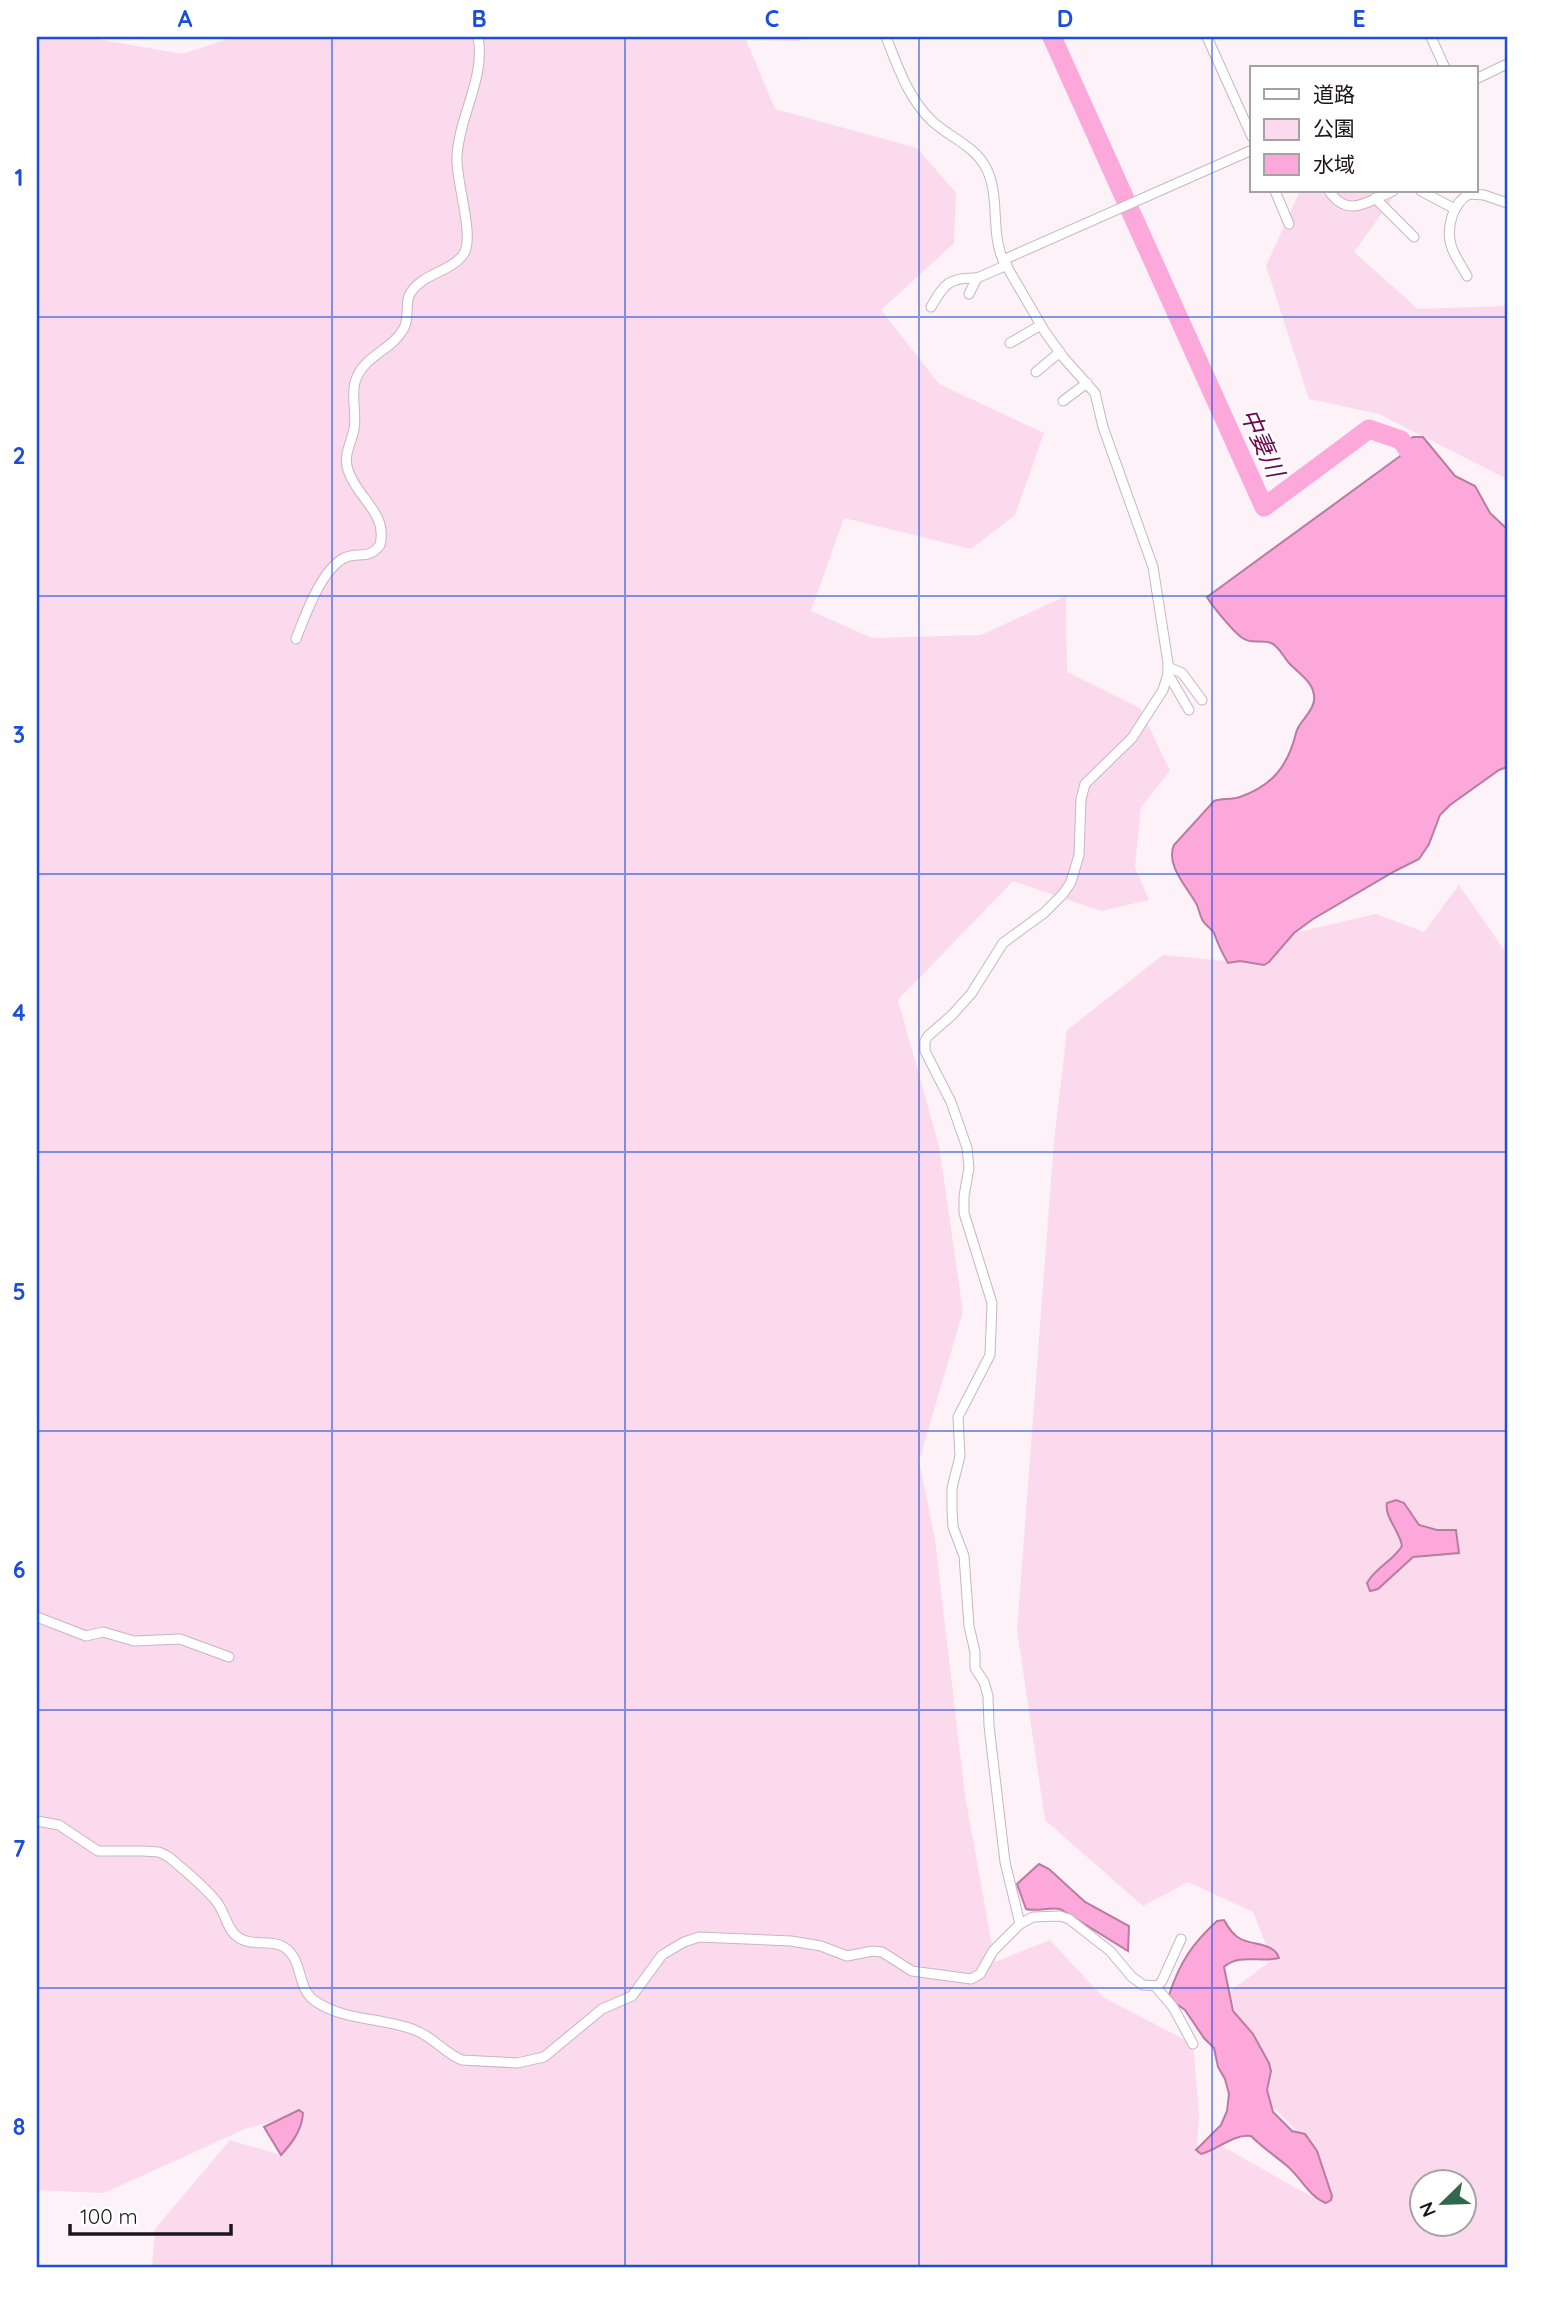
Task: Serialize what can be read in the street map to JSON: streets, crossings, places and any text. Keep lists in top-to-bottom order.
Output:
{
  "water": ["中妻川"],
  "legend": ["道路", "公園", "水域"],
  "scale_bar": "100 m",
  "north": "bottom left",
  "grid": {
    "columns": [
      "A",
      "B",
      "C",
      "D",
      "E"
    ],
    "rows": [
      "1",
      "2",
      "3",
      "4",
      "5",
      "6",
      "7",
      "8"
    ]
  }
}
